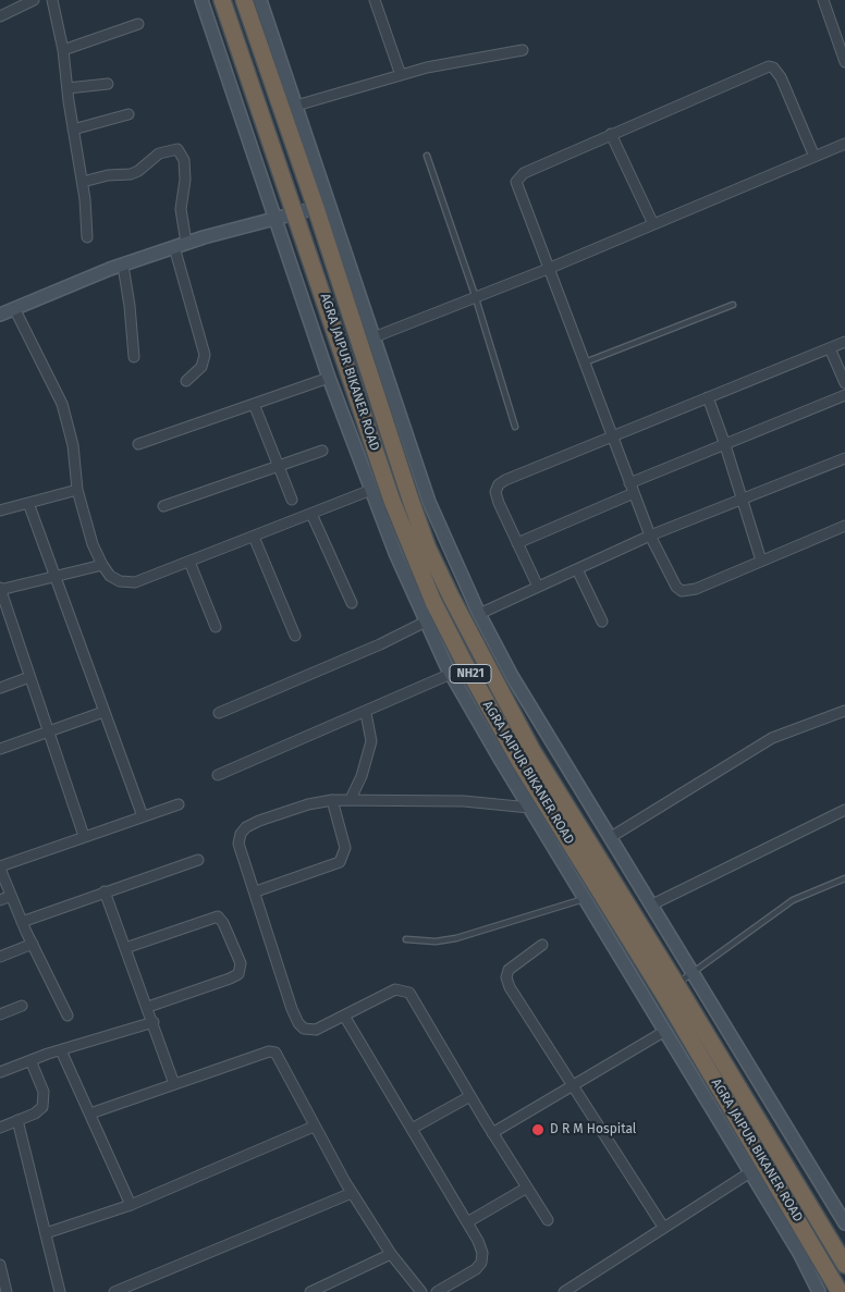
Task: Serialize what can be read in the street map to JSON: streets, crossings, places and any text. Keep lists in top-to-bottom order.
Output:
{
  "streets": {
    "highway": ["AGRA JAIPUR BIKANER ROAD", "NH21"]
  },
  "places": ["D R M Hospital"]
}
